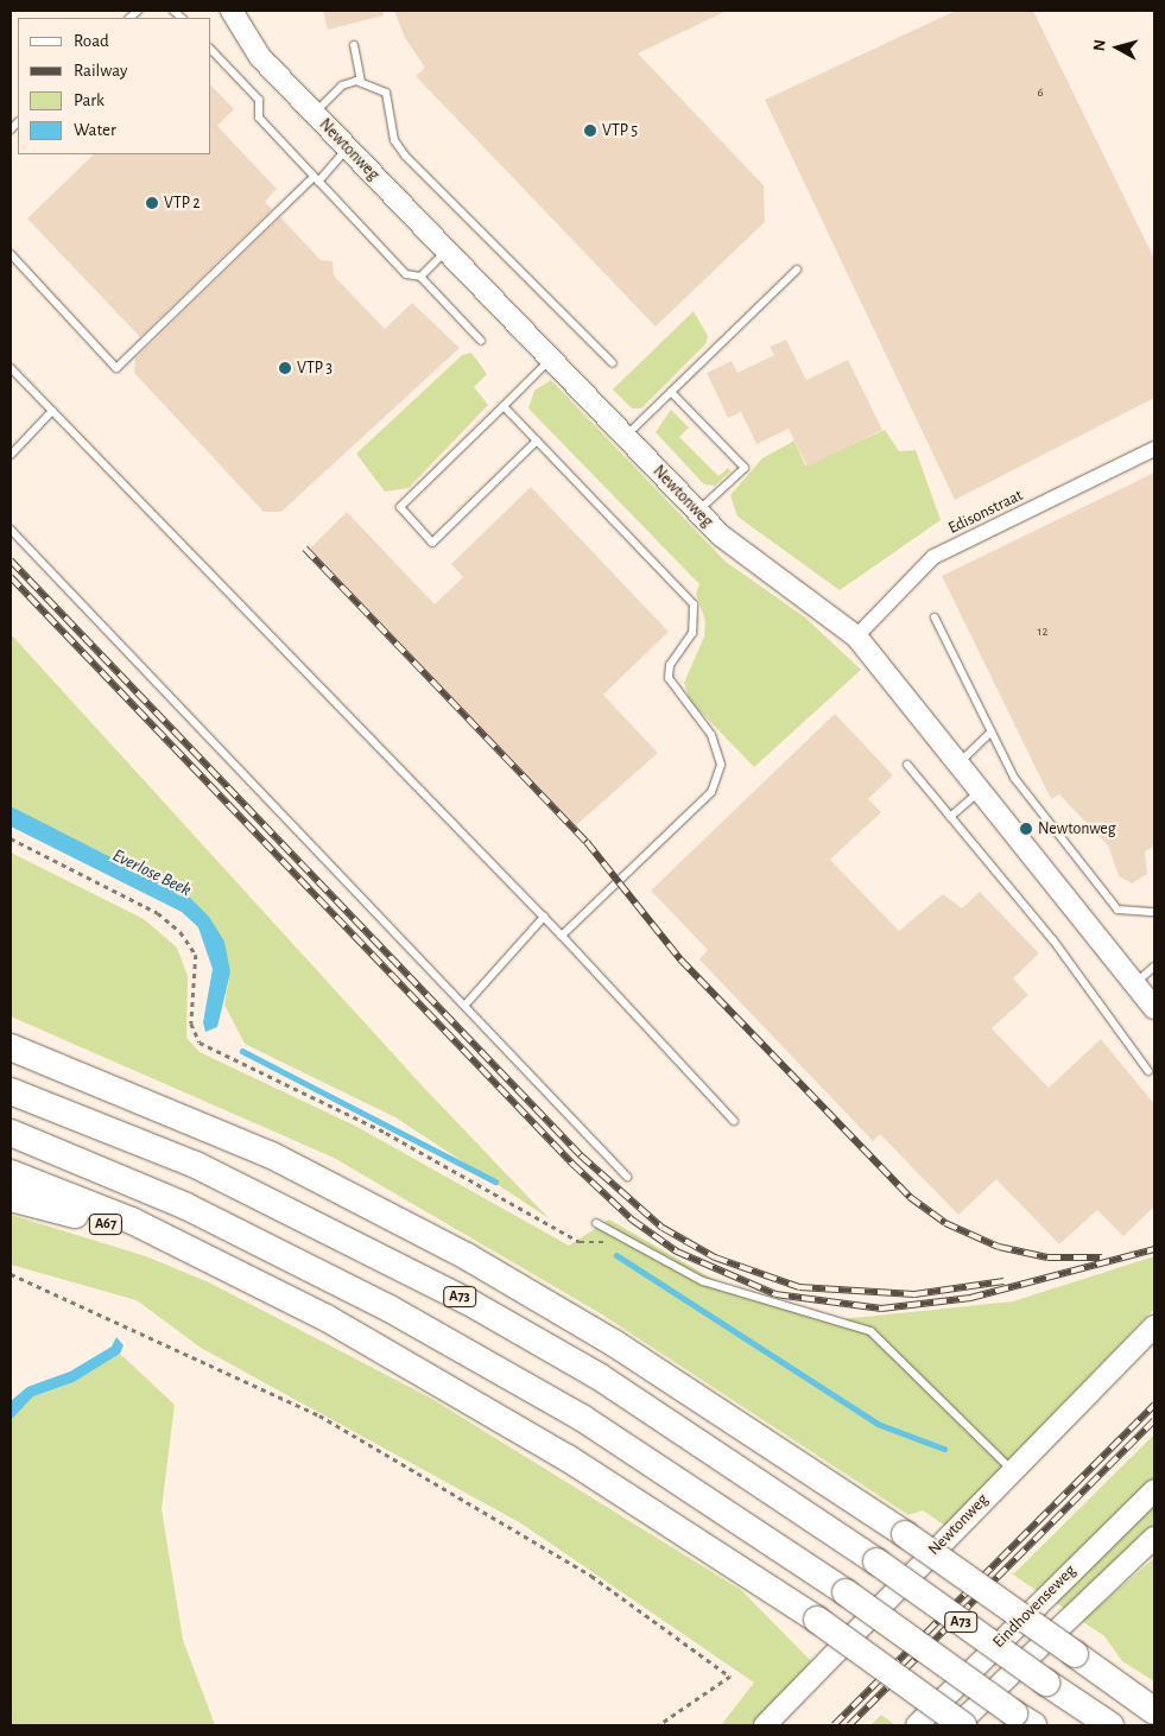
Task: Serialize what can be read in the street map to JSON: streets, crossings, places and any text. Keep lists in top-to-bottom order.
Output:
{
  "streets": {
    "highway": ["A67", "A73"],
    "street": ["Newtonweg", "Edisonstraat", "Eindhovenseweg"]
  },
  "crossings": [
    ["Newtonweg", "Edisonstraat"]
  ],
  "water": ["Everlose Beek"],
  "places": [
    "VTP 5",
    "VTP 2",
    "VTP 3",
    "Newtonweg"
  ],
  "house_numbers": ["6", "12"],
  "legend": [
    "Road",
    "Railway",
    "Park",
    "Water"
  ],
  "north": "left"
}
